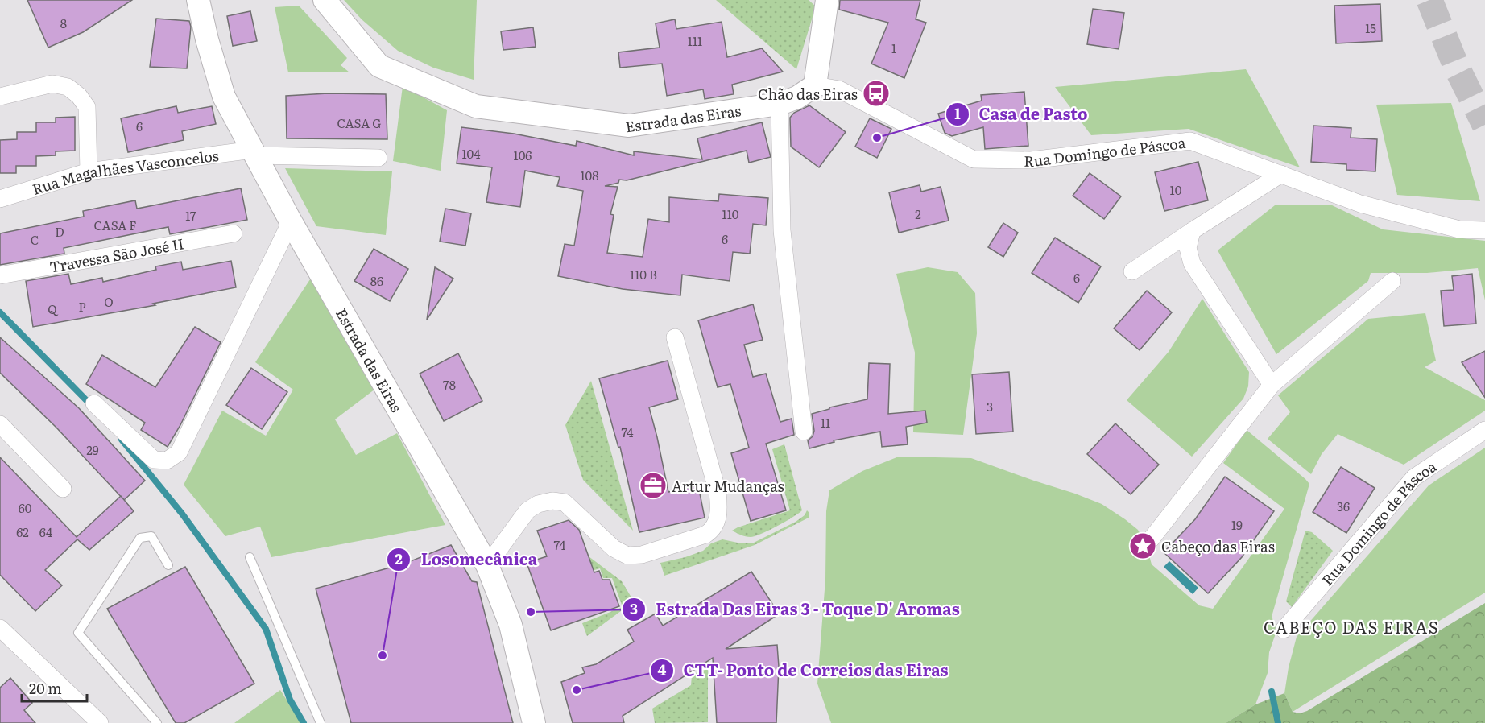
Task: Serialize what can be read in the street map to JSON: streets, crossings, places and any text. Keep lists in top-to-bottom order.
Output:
{
  "streets": {
    "street": [
      "Estrada das Eiras",
      "Rua Domingo de Páscoa",
      "Rua Magalhães Vasconcelos",
      "Travessa São José II"
    ]
  },
  "crossings": [
    ["Estrada das Eiras", "Rua Domingo de Páscoa"],
    ["Estrada das Eiras", "Rua Magalhães Vasconcelos"]
  ],
  "districts": ["CABEÇO DAS EIRAS"],
  "places": {
    "bus stop": ["Chão das Eiras"],
    "other": [
      "Casa de Pasto",
      "Estrada Das Eiras 3 - Toque D' Aromas",
      "Losomecânica",
      "CTT- Ponto de Correios das Eiras"
    ],
    "office": ["Artur Mudanças"],
    "place": ["Cabeço das Eiras"]
  },
  "house_numbers": [
    "8",
    "15",
    "111",
    "1",
    "CASA G",
    "6",
    "104",
    "106",
    "108",
    "10",
    "110",
    "2",
    "17",
    "CASA F",
    "D",
    "6",
    "C",
    "110 B",
    "6",
    "86",
    "O",
    "P",
    "Q",
    "78",
    "3",
    "11",
    "74",
    "29",
    "36",
    "60",
    "19",
    "62",
    "64",
    "74"
  ],
  "scale_bar": "20 m"
}
